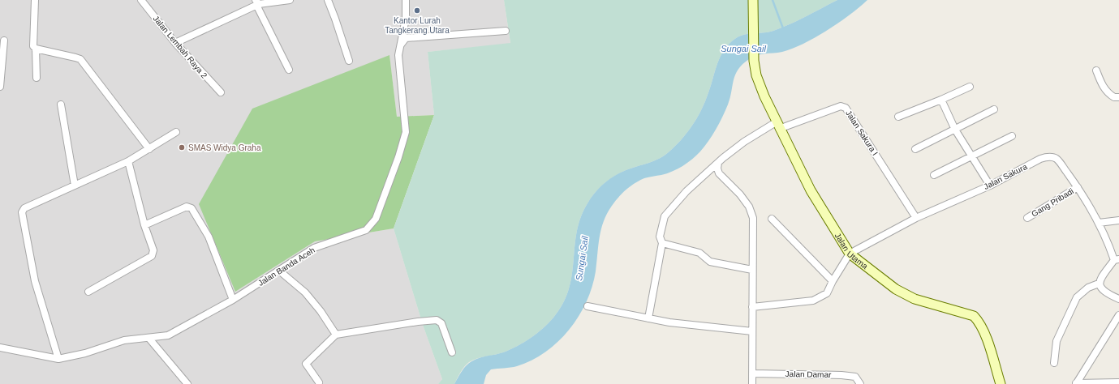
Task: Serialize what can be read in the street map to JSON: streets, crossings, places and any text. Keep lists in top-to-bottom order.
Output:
{
  "streets": {
    "street": [
      "Jalan Lembah Raya 2",
      "Jalan Sakura I",
      "Jalan Sakura",
      "Gang Pribadi",
      "Jalan Utama",
      "Jalan Banda Aceh",
      "Jalan Damar"
    ]
  },
  "crossings": [
    ["Jalan Sakura I", "Jalan Sakura"],
    ["Jalan Sakura I", "Jalan Utama"],
    ["Jalan Sakura", "Gang Pribadi"],
    ["Jalan Sakura", "Jalan Utama"]
  ],
  "water": ["Sungai Sail"],
  "places": ["Kantor Lurah Tangkerang Utara", "SMAS Widya Graha"]
}
